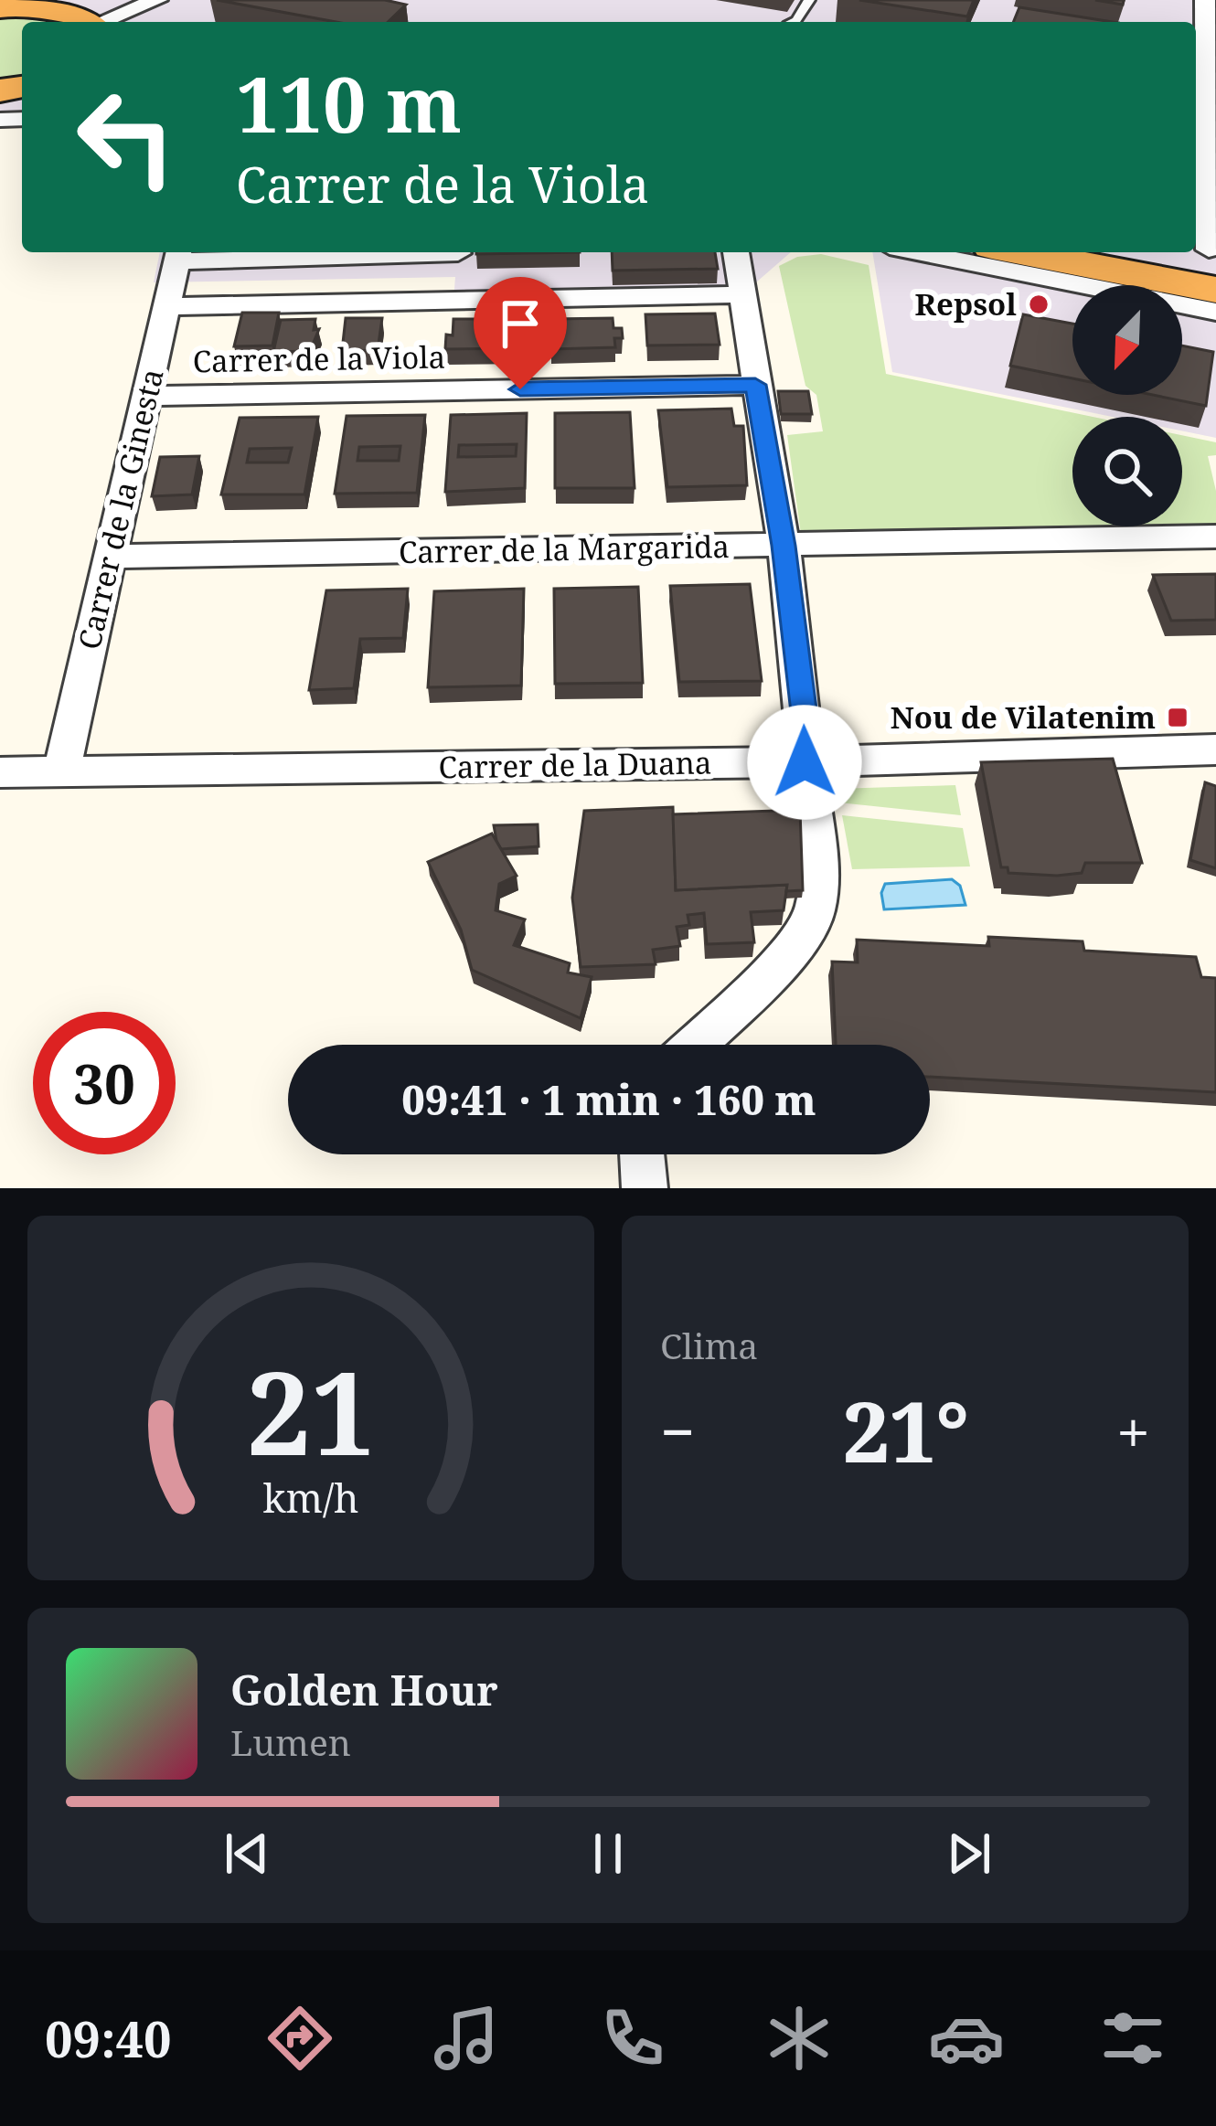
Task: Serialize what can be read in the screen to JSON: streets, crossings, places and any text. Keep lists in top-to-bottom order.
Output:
{
  "streets": {
    "street": [
      "Carrer de la Viola",
      "Carrer de la Ginesta",
      "Carrer de la Margarida",
      "Carrer de la Duana"
    ]
  },
  "crossings": [
    ["Carrer de la Viola", "Carrer de la Ginesta"],
    ["Carrer de la Ginesta", "Carrer de la Margarida"],
    ["Carrer de la Ginesta", "Carrer de la Duana"]
  ],
  "places": {
    "other": ["Repsol"],
    "transit": ["Nou de Vilatenim"]
  },
  "north": "bottom left",
  "page": {
    "turn": ["110 m", "Carrer de la Viola"],
    "limit": "30",
    "trip": "09:41 · 1 min · 160 m",
    "tile": "Clima",
    "heat": ["−", "21°", "+"],
    "song": ["Golden Hour", "Lumen"],
    "tabs": "09:40",
    "gauge": ["21", "km/h"]
  }
}
